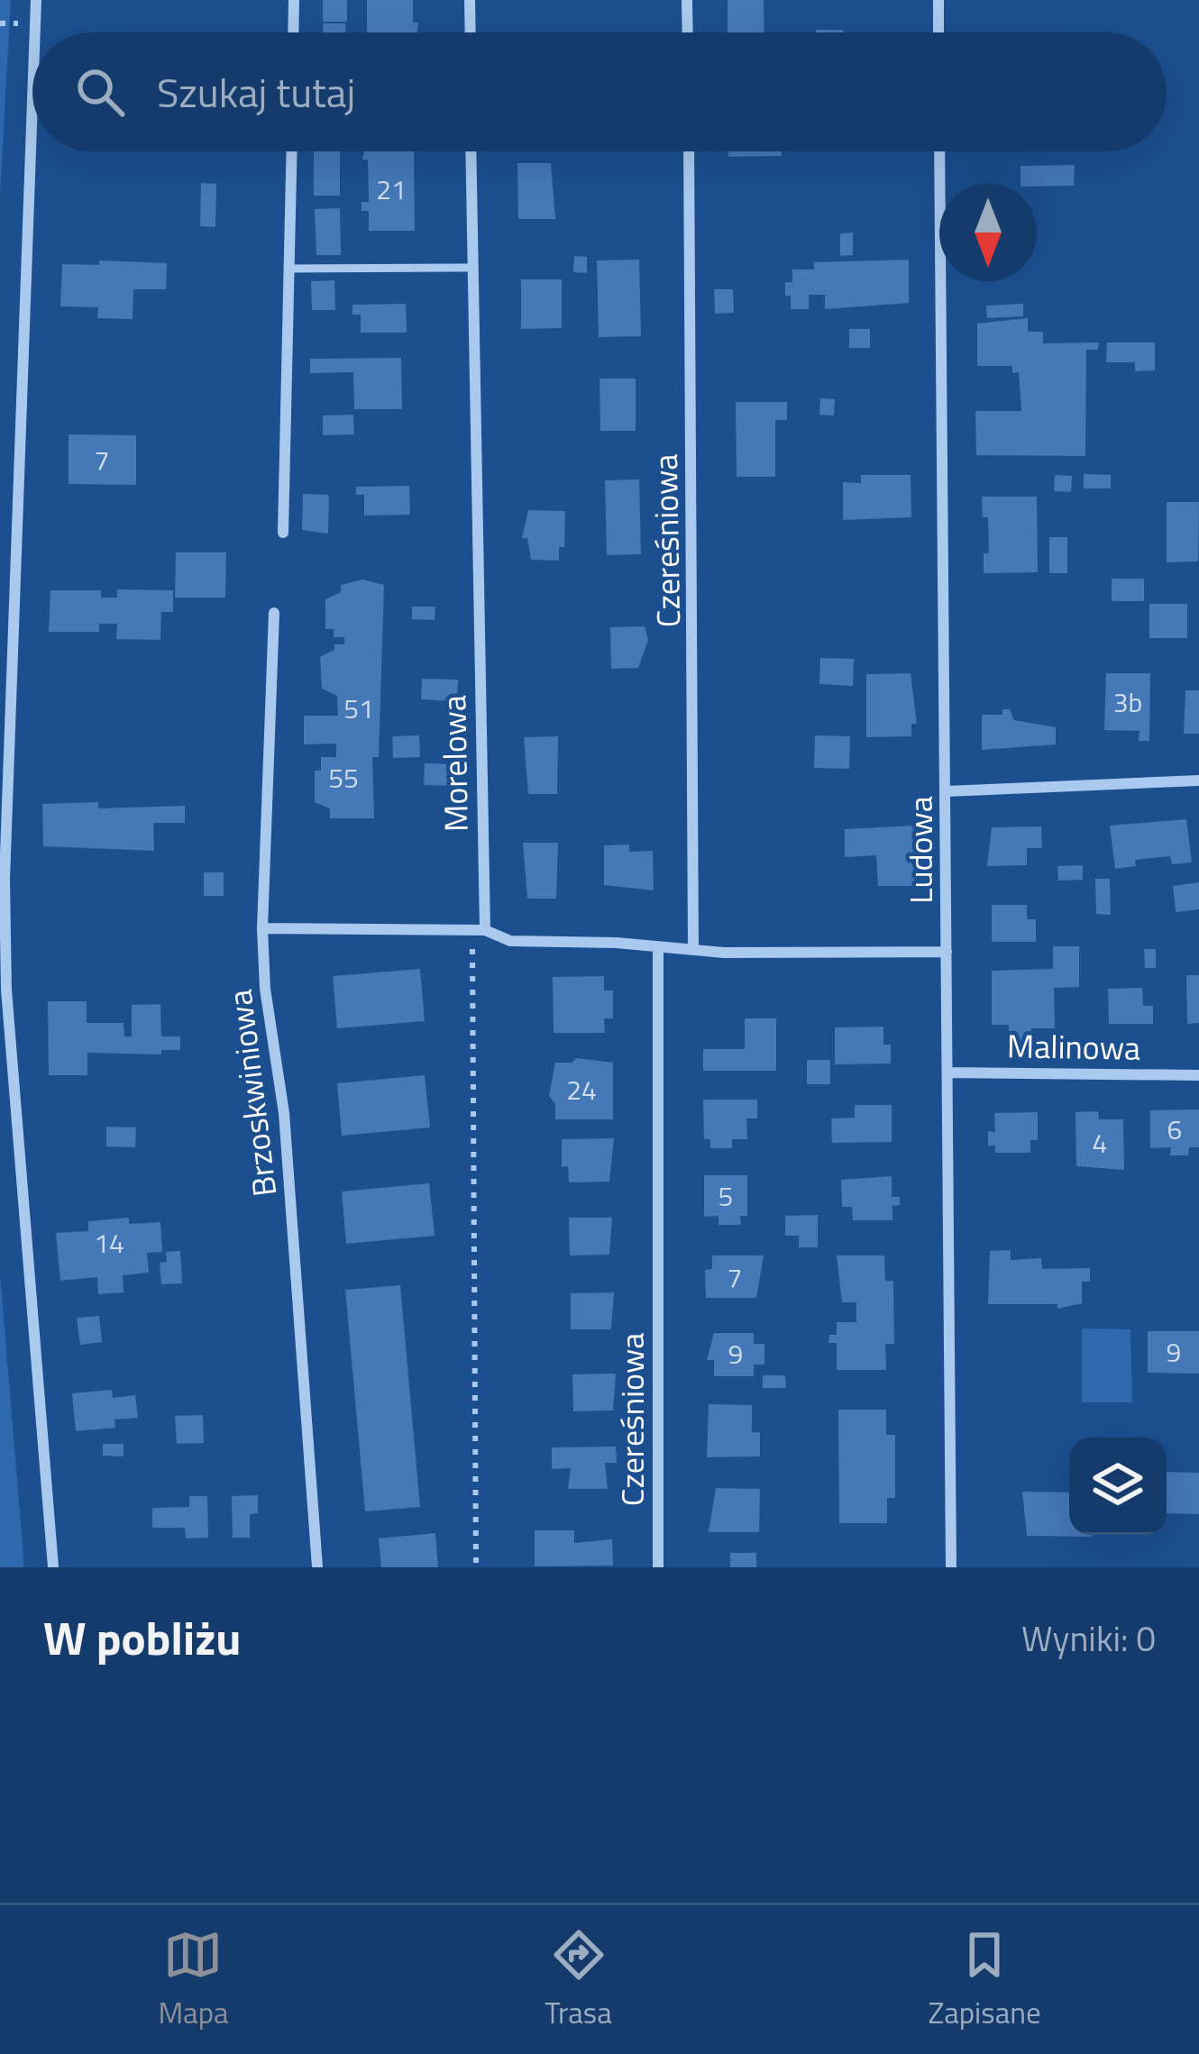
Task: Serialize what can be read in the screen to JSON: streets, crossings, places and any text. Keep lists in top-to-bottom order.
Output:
{
  "streets": {
    "street": [
      "Czereśniowa",
      "Morelowa",
      "Ludowa",
      "Malinowa",
      "Brzoskwiniowa"
    ]
  },
  "crossings": [
    ["Ludowa", "Malinowa"]
  ],
  "house_numbers": [
    "21",
    "7",
    "3b",
    "51",
    "55",
    "24",
    "6",
    "4",
    "5",
    "14",
    "7",
    "9",
    "9"
  ],
  "north": "bottom",
  "page": {
    "search": "Szukaj tutaj",
    "heading": ["W pobliżu", "Wyniki: 0"],
    "nav": ["Mapa", "Trasa", "Zapisane"]
  }
}
